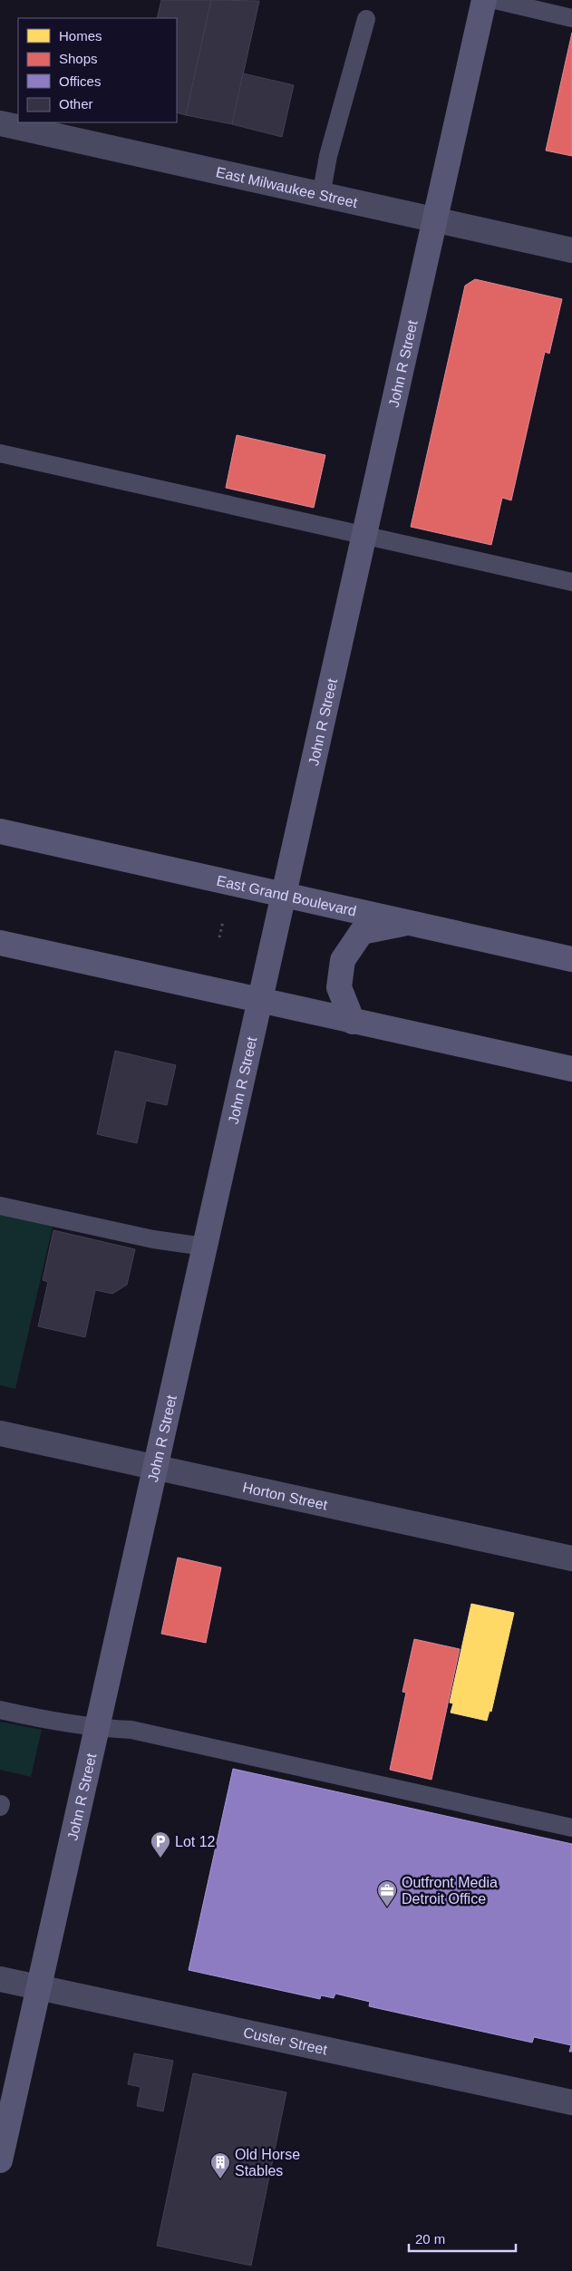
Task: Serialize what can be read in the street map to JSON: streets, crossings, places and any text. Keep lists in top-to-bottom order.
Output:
{
  "streets": {
    "street": [
      "East Milwaukee Street",
      "John R Street",
      "East Grand Boulevard",
      "Horton Street",
      "Custer Street"
    ]
  },
  "crossings": [
    ["East Milwaukee Street", "John R Street"],
    ["John R Street", "East Grand Boulevard"],
    ["John R Street", "Horton Street"],
    ["John R Street", "Custer Street"]
  ],
  "places": {
    "parking": ["Lot 12"],
    "office": ["Outfront Media Detroit Office"],
    "building": ["Old Horse Stables"]
  },
  "legend": [
    "Homes",
    "Shops",
    "Offices",
    "Other"
  ],
  "scale_bar": "20 m"
}
